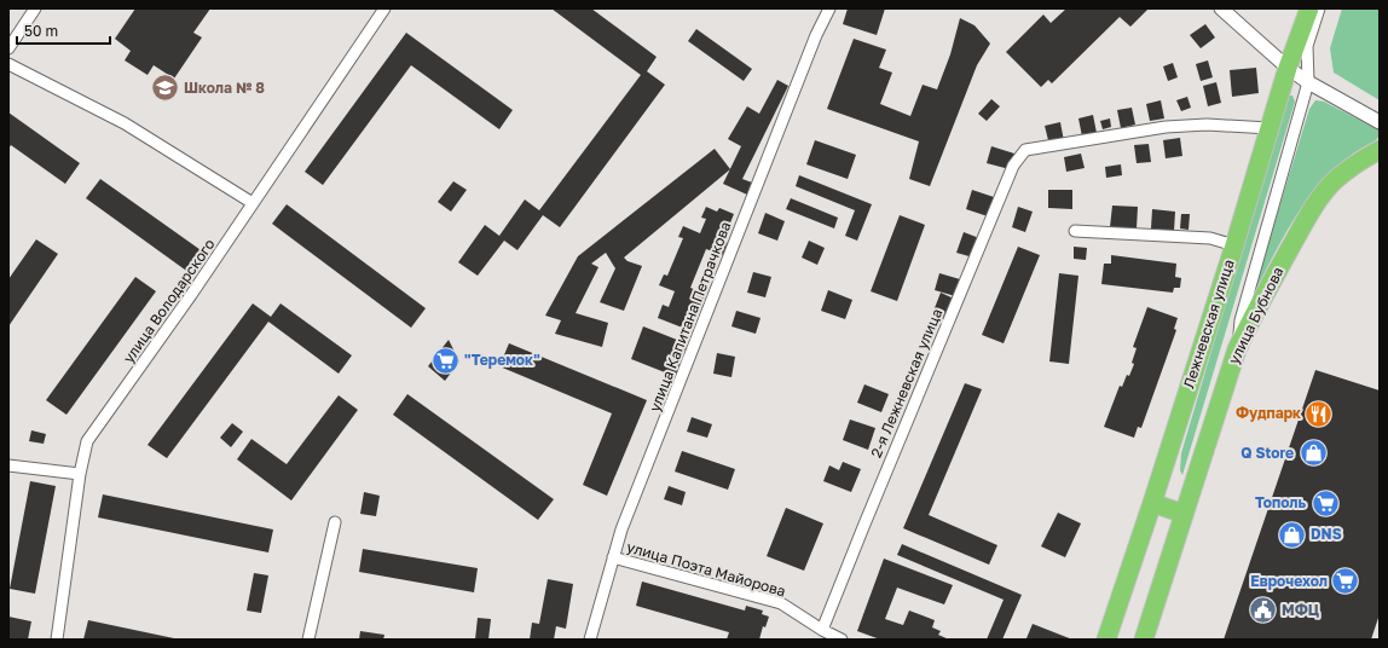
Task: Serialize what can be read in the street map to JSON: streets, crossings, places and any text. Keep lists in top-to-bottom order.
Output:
{
  "streets": {
    "highway": ["улица Бубнова", "Лежневская улица"],
    "street": [
      "улица Володарского",
      "улица Капитана Петрачкова",
      "2-я Лежневская улица",
      "улица Поэта Майорова"
    ]
  },
  "crossings": [
    ["улица Бубнова", "Лежневская улица"],
    ["улица Капитана Петрачкова", "улица Поэта Майорова"],
    ["Лежневская улица", "2-я Лежневская улица"],
    ["2-я Лежневская улица", "улица Поэта Майорова"]
  ],
  "places": {
    "school or university": ["Школа № 8"],
    "supermarket": ["\"Теремок\"", "Тополь", "Еврочехол"],
    "restaurant": ["Фудпарк"],
    "shop": ["Q Store", "DNS"],
    "public building": ["МФЦ"]
  },
  "scale_bar": "50 m"
}
